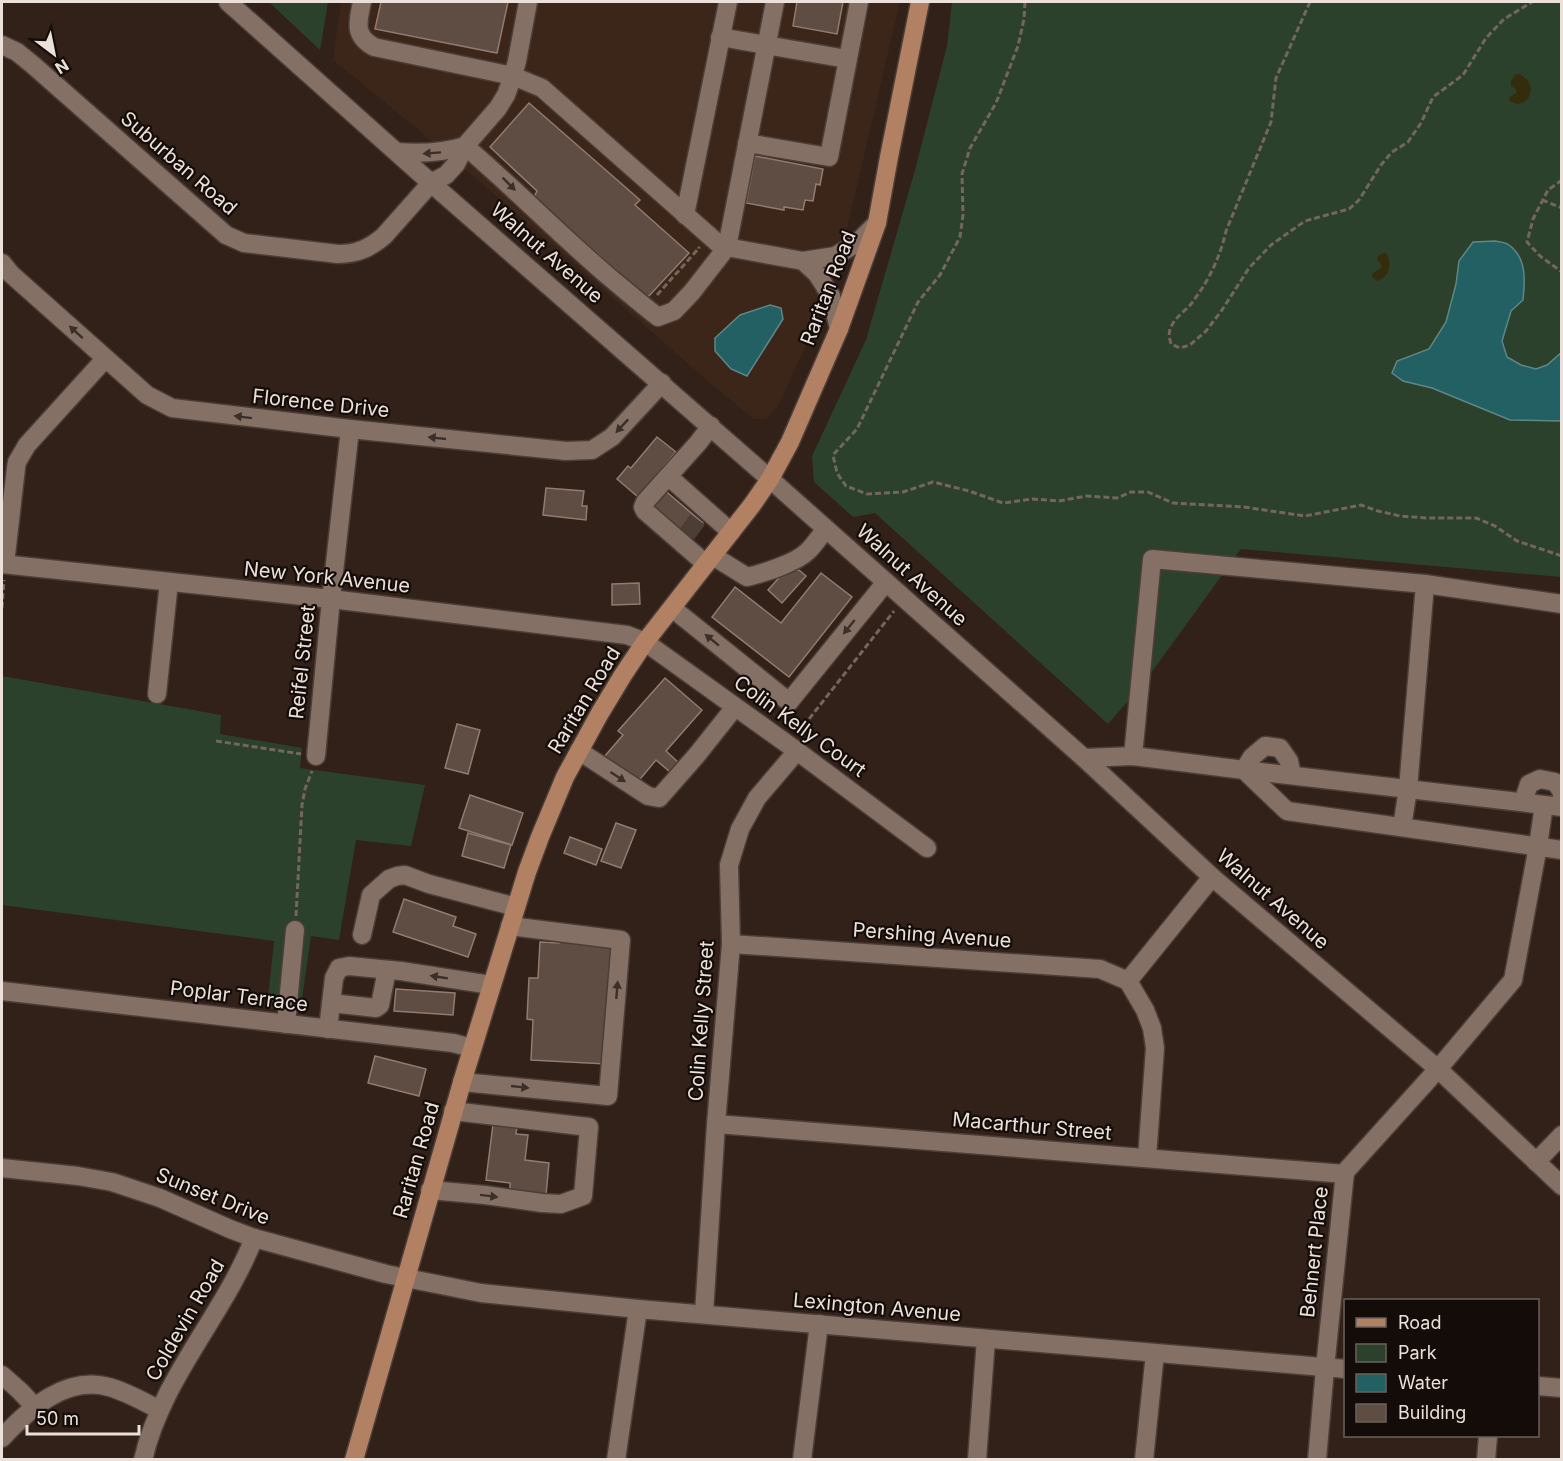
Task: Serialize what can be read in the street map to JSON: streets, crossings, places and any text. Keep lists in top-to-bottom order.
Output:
{
  "streets": {
    "main road": ["Raritan Road"],
    "street": [
      "Suburban Road",
      "Walnut Avenue",
      "Florence Drive",
      "New York Avenue",
      "Reifel Street",
      "Colin Kelly Court",
      "Pershing Avenue",
      "Poplar Terrace",
      "Colin Kelly Street",
      "Macarthur Street",
      "Sunset Drive",
      "Behnert Place",
      "Lexington Avenue",
      "Coldevin Road"
    ]
  },
  "crossings": [
    ["Suburban Road", "Walnut Avenue"],
    ["Walnut Avenue", "Raritan Road"],
    ["Walnut Avenue", "Florence Drive"],
    ["Walnut Avenue", "Behnert Place"],
    ["Raritan Road", "New York Avenue"],
    ["Raritan Road", "Colin Kelly Court"],
    ["Raritan Road", "Poplar Terrace"],
    ["Raritan Road", "Sunset Drive"],
    ["Raritan Road", "Lexington Avenue"],
    ["Florence Drive", "Reifel Street"],
    ["New York Avenue", "Reifel Street"],
    ["New York Avenue", "Colin Kelly Court"],
    ["Colin Kelly Court", "Colin Kelly Street"],
    ["Pershing Avenue", "Colin Kelly Street"],
    ["Colin Kelly Street", "Macarthur Street"],
    ["Colin Kelly Street", "Lexington Avenue"],
    ["Macarthur Street", "Behnert Place"],
    ["Sunset Drive", "Lexington Avenue"],
    ["Sunset Drive", "Coldevin Road"],
    ["Behnert Place", "Lexington Avenue"]
  ],
  "one_way": ["Florence Drive"],
  "legend": [
    "Road",
    "Park",
    "Water",
    "Building"
  ],
  "scale_bar": "50 m",
  "north": "bottom right"
}
